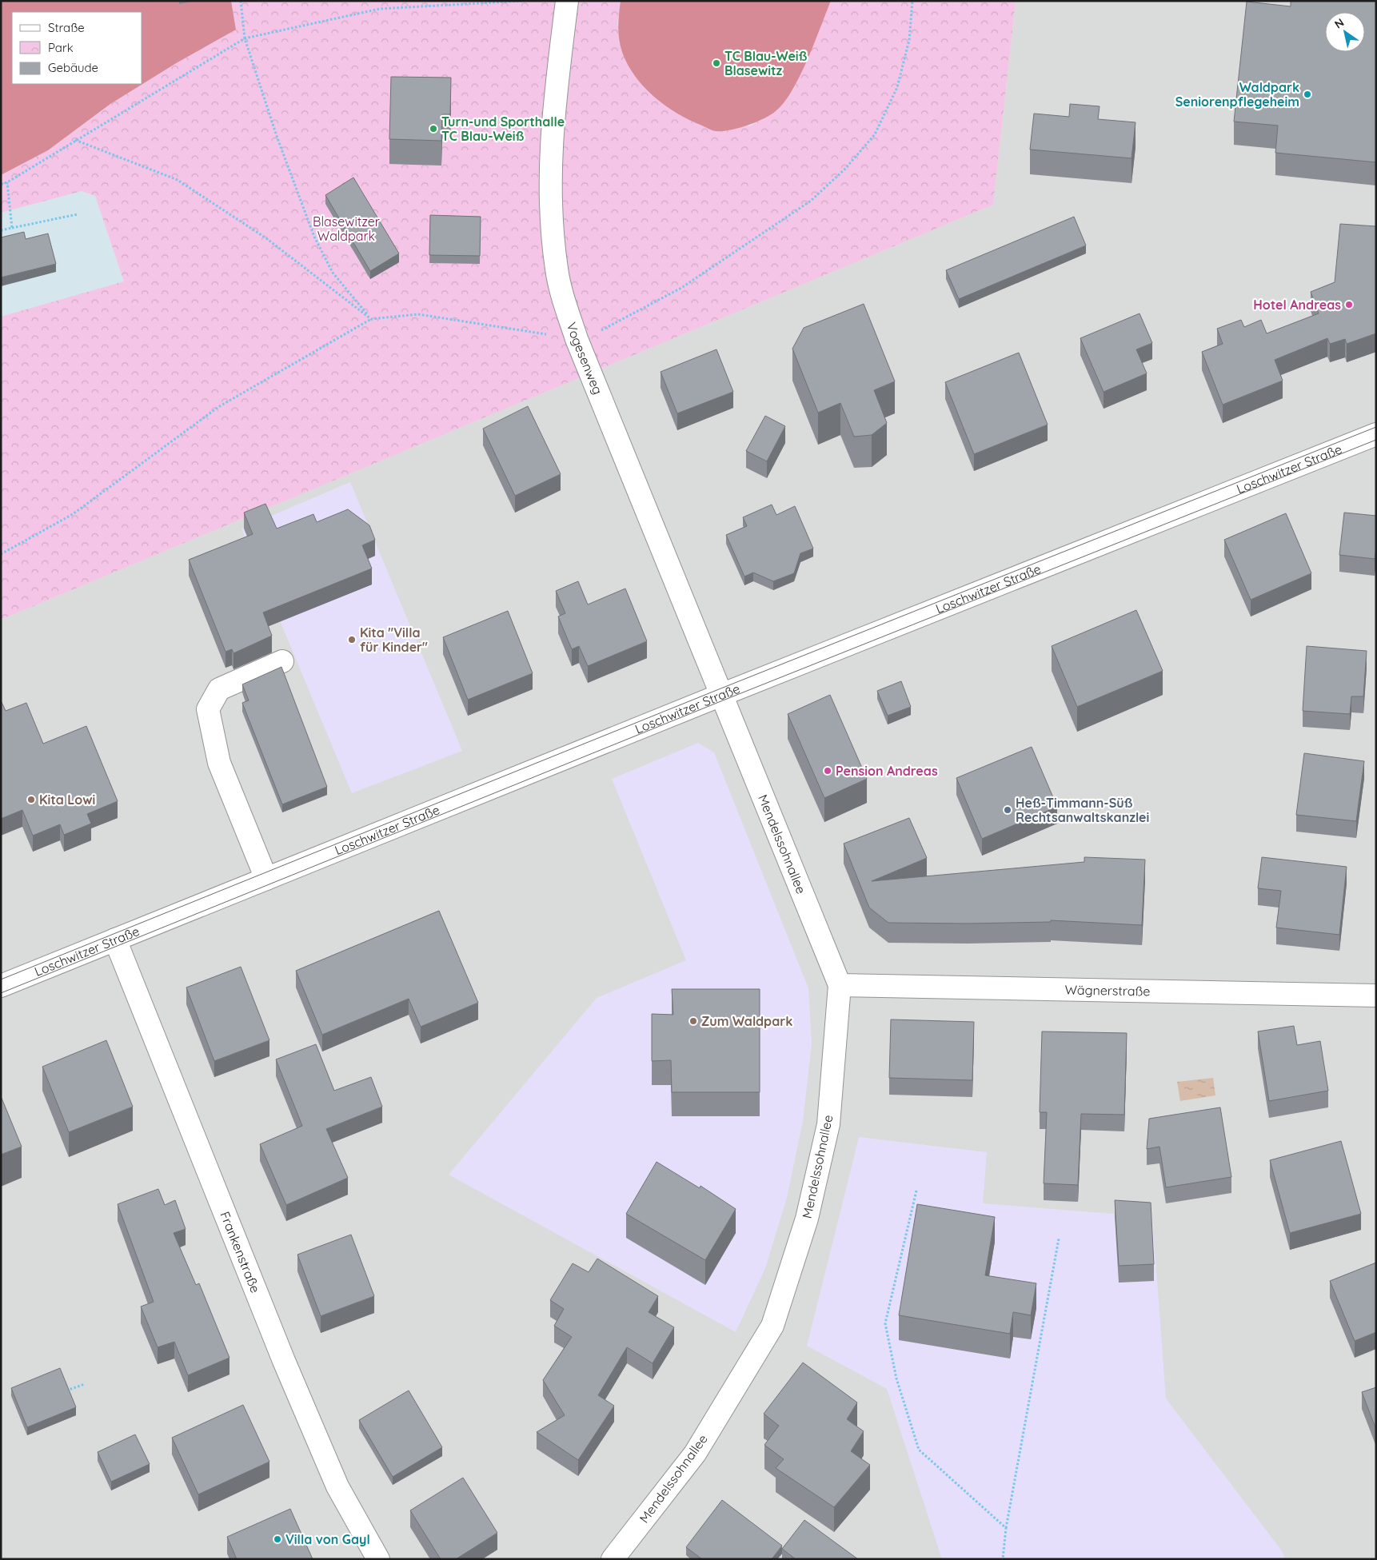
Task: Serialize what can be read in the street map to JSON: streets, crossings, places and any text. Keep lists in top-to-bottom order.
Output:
{
  "streets": {
    "street": [
      "Vogesenweg",
      "Loschwitzer Straße",
      "Mendelssohnallee",
      "Wägnerstraße",
      "Frankenstraße"
    ]
  },
  "crossings": [
    ["Vogesenweg", "Loschwitzer Straße"],
    ["Vogesenweg", "Mendelssohnallee"],
    ["Loschwitzer Straße", "Mendelssohnallee"],
    ["Loschwitzer Straße", "Frankenstraße"],
    ["Mendelssohnallee", "Wägnerstraße"]
  ],
  "parks": ["Blasewitzer Waldpark"],
  "places": [
    "TC Blau-Weiß Blasewitz",
    "Waldpark Seniorenpflegeheim",
    "Turn-und Sporthalle TC Blau-Weiß",
    "Hotel Andreas",
    "Kita \"Villa für Kinder\"",
    "Pension Andreas",
    "Kita Lowi",
    "Heß-Timmann-Süß Rechtsanwaltskanzlei",
    "Zum Waldpark",
    "Villa von Gayl"
  ],
  "legend": ["Straße", "Park", "Gebäude"],
  "north": "top left"
}
